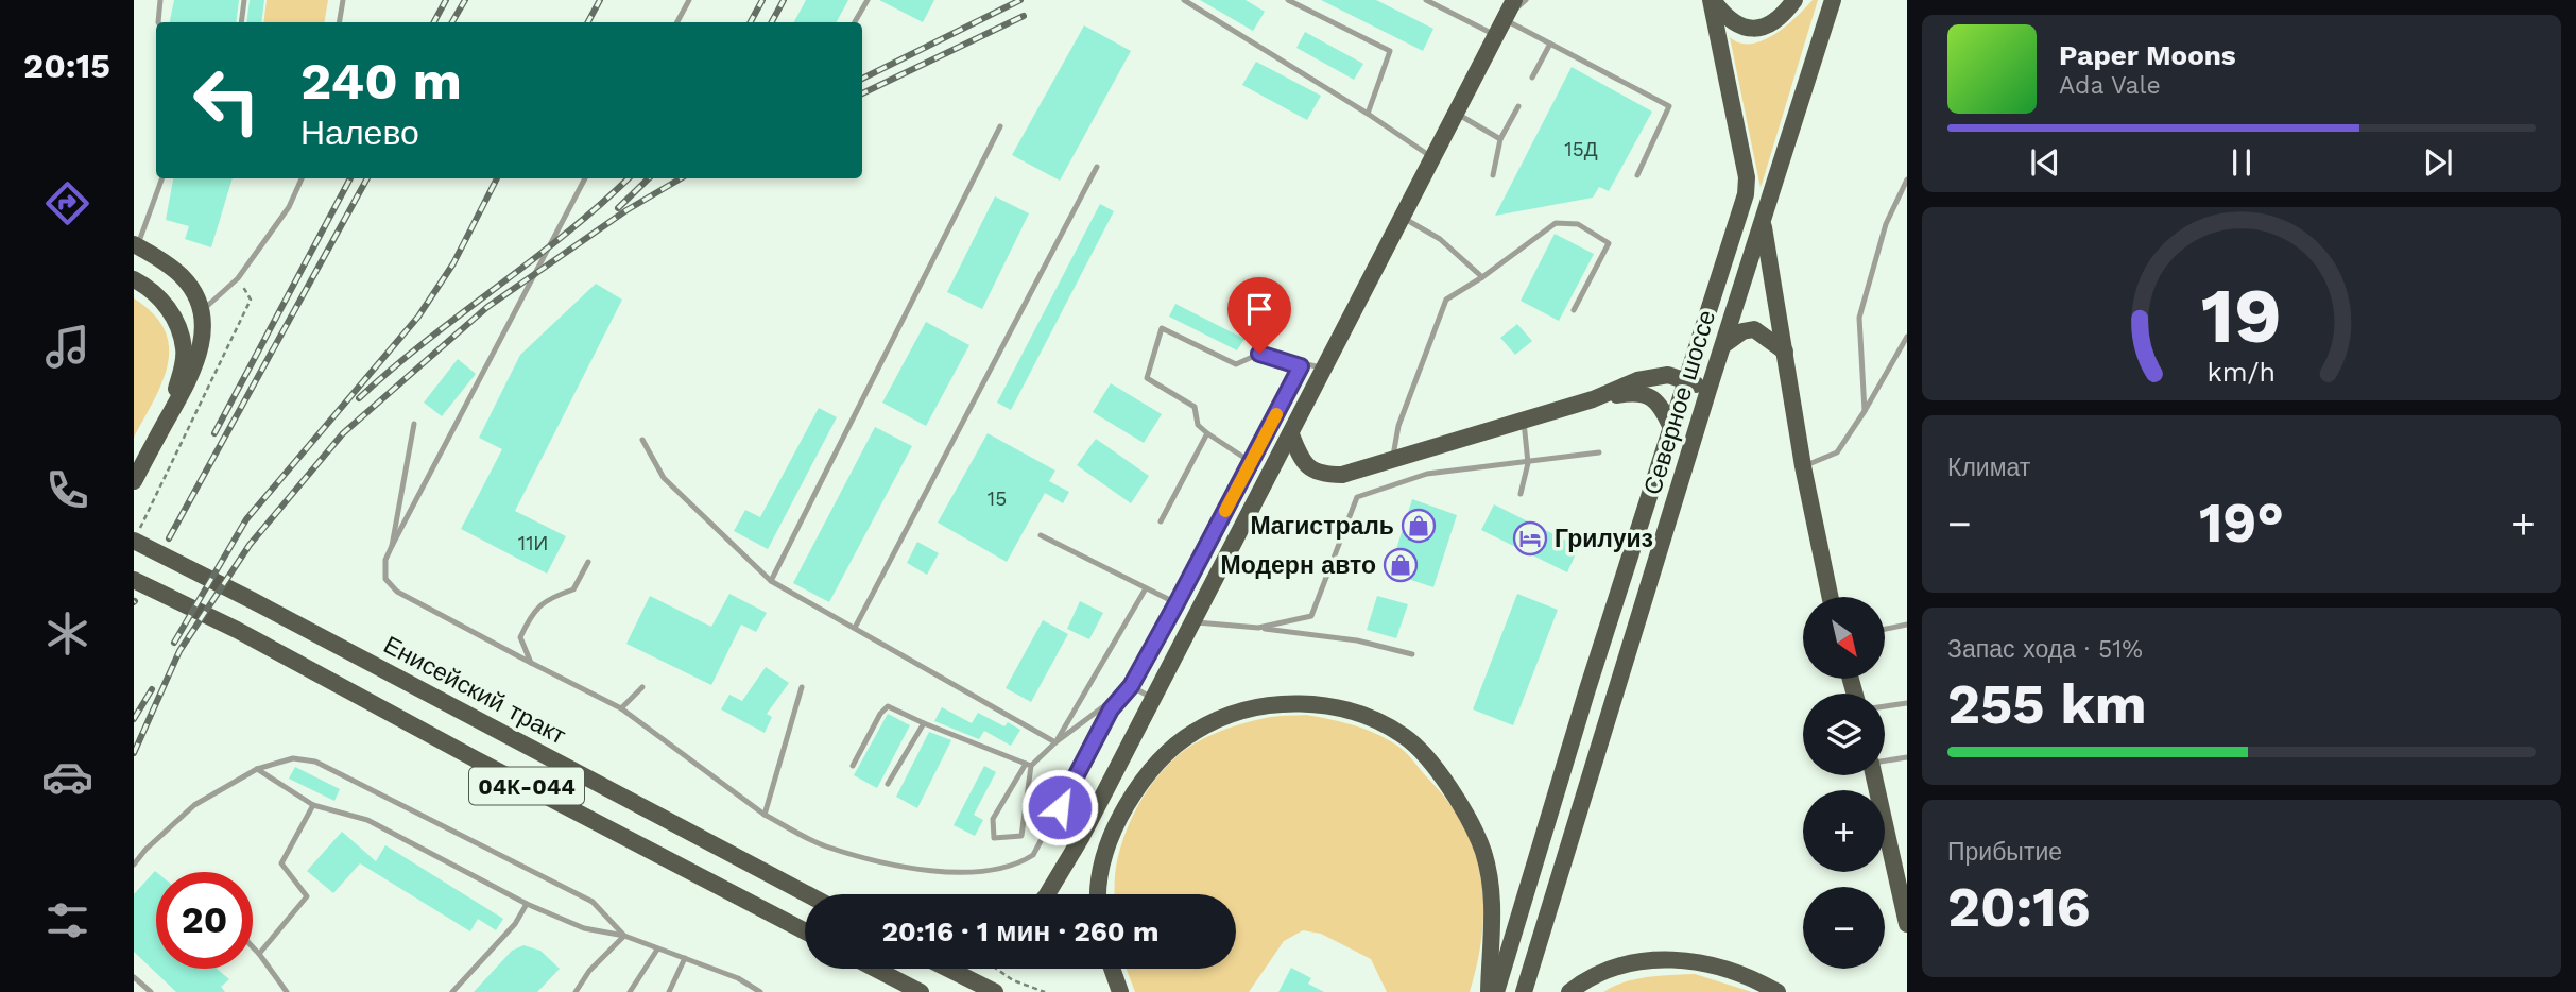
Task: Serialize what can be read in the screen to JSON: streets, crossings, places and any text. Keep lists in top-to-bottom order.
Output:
{
  "streets": {
    "main road": ["Северное шоссе", "Енисейский тракт", "04К-044"]
  },
  "places": {
    "shop": ["Магистраль", "Модерн авто"],
    "hotel": ["Грилуиз"]
  },
  "house_numbers": ["15Д", "15", "11И"],
  "north": "bottom right",
  "page": {
    "tabs": "20:15",
    "turn": ["240 m", "Налево"],
    "song": ["Paper Moons", "Ada Vale"],
    "tile": [
      "Климат",
      ["Запас хода · 51%", "255 km"],
      ["Прибытие", "20:16"]
    ],
    "heat": ["−", "19°", "+"],
    "map_buttons": ["+", "−"],
    "limit": "20",
    "trip": "20:16 · 1 мин · 260 m",
    "gauge": ["19", "km/h"]
  }
}
